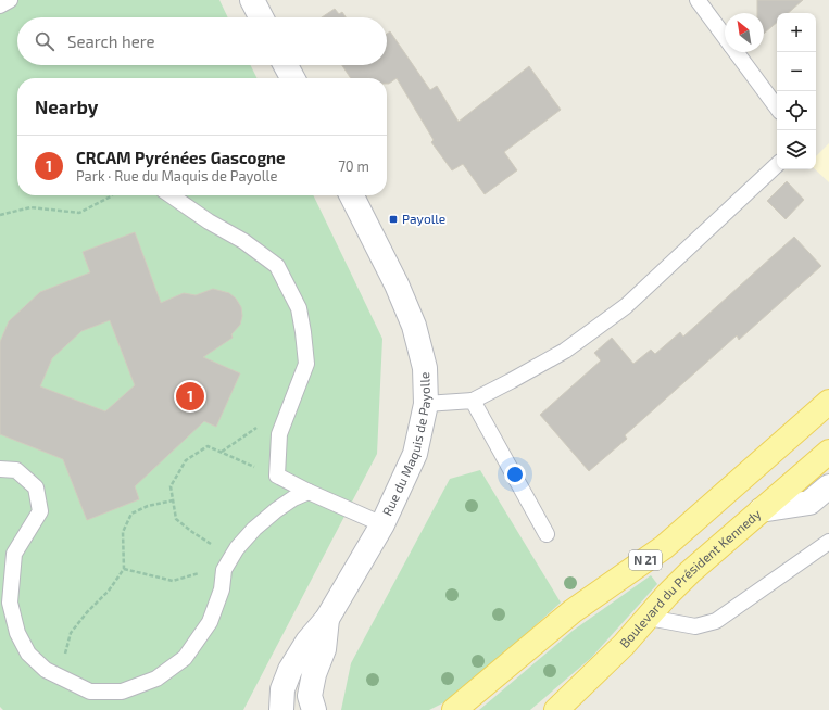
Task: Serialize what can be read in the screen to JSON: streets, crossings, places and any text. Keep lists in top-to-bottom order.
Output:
{
  "streets": {
    "main road": ["N 21", "Boulevard du Président Kennedy"],
    "street": ["Rue du Maquis de Payolle"]
  },
  "places": {
    "transit": ["Payolle"]
  },
  "north": "top left",
  "page": {
    "map_buttons": ["+", "−"],
    "search": "Search here",
    "heading": "Nearby",
    "list": [
      {
        "mark": "1",
        "name": "CRCAM Pyrénées Gascogne",
        "note": "Park · Rue du Maquis de Payolle",
        "value": "70 m"
      }
    ],
    "pins": "1"
  }
}
